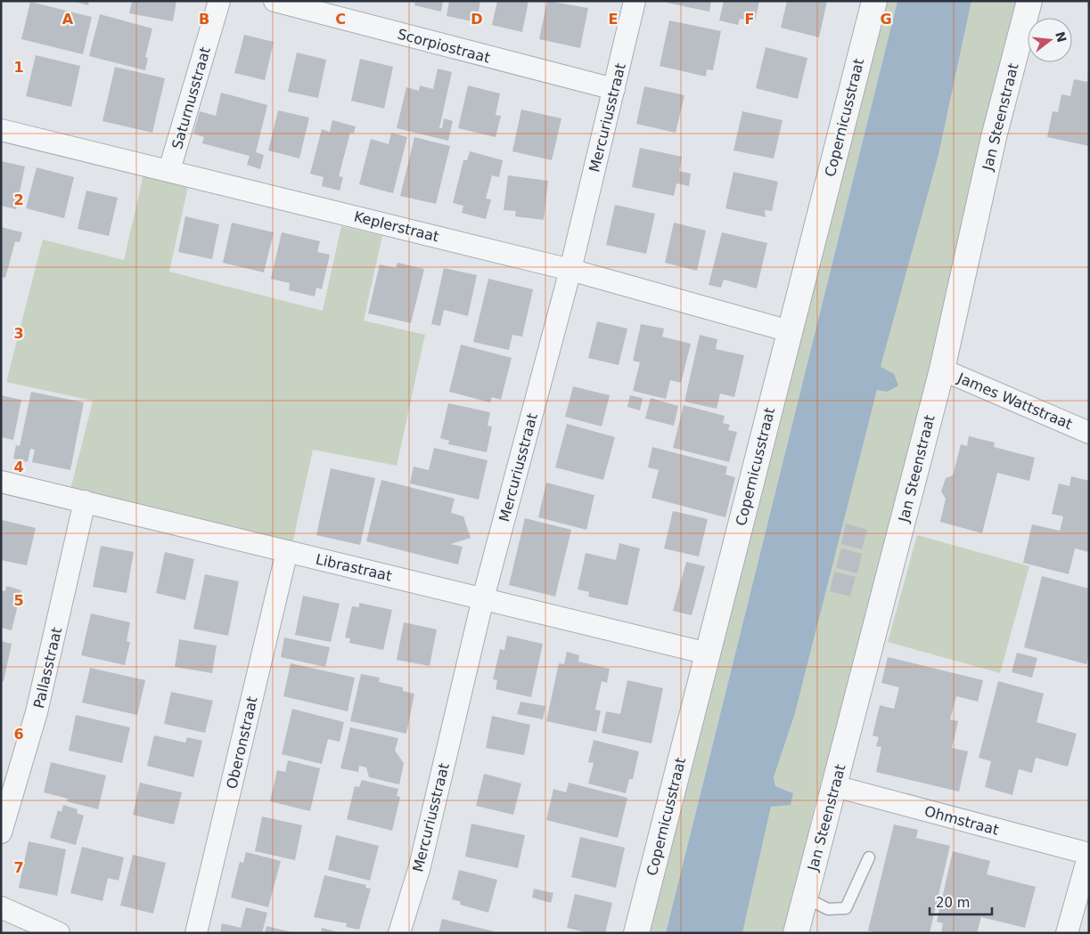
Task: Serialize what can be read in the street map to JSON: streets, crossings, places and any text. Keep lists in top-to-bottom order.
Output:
{
  "streets": {
    "street": [
      "Scorpiostraat",
      "Saturnusstraat",
      "Jan Steenstraat",
      "Mercuriusstraat",
      "Copernicusstraat",
      "Keplerstraat",
      "James Wattstraat",
      "Librastraat",
      "Pallasstraat",
      "Oberonstraat",
      "Ohmstraat"
    ]
  },
  "crossings": [
    ["Scorpiostraat", "Mercuriusstraat"],
    ["Saturnusstraat", "Keplerstraat"],
    ["Jan Steenstraat", "James Wattstraat"],
    ["Jan Steenstraat", "Ohmstraat"],
    ["Mercuriusstraat", "Keplerstraat"],
    ["Mercuriusstraat", "Librastraat"],
    ["Copernicusstraat", "Keplerstraat"],
    ["Copernicusstraat", "Librastraat"],
    ["Librastraat", "Pallasstraat"],
    ["Librastraat", "Oberonstraat"]
  ],
  "scale_bar": "20 m",
  "north": "right",
  "grid": {
    "columns": [
      "A",
      "B",
      "C",
      "D",
      "E",
      "F",
      "G"
    ],
    "rows": [
      "1",
      "2",
      "3",
      "4",
      "5",
      "6",
      "7"
    ]
  }
}
